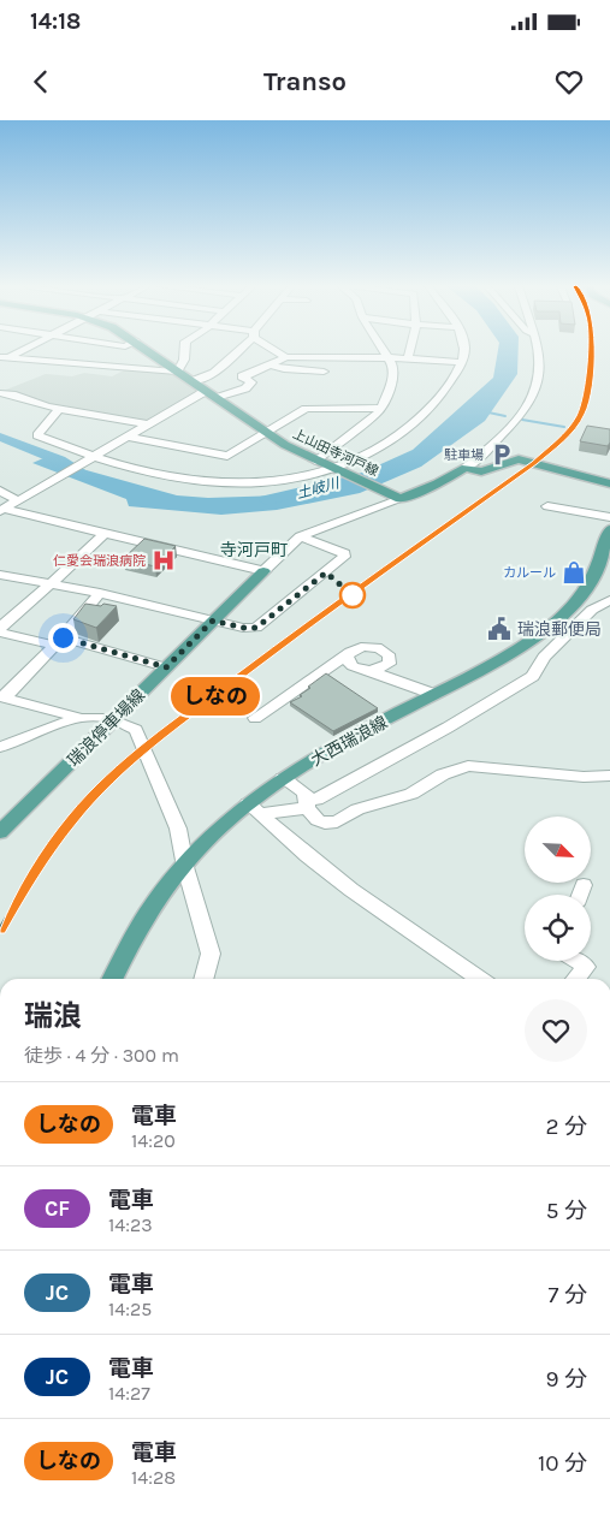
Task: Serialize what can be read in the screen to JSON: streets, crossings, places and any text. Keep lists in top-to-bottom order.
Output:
{
  "streets": {
    "main road": ["上山田寺河戸線", "瑞浪停車場線", "大西瑞浪線"]
  },
  "districts": ["寺河戸町"],
  "water": ["土岐川"],
  "places": {
    "parking": ["駐車場"],
    "hospital": ["仁愛会瑞浪病院"],
    "shop": ["カルール"],
    "public building": ["瑞浪郵便局"]
  },
  "north": "bottom right",
  "page": {
    "status": "14:18",
    "header": "Transo",
    "on_map": "しなの",
    "heading": ["瑞浪", "徒歩 · 4 分 · 300 m"],
    "list": [
      {
        "mark": "しなの",
        "name": "電車",
        "note": "14:20",
        "value": "2 分"
      },
      {
        "mark": "CF",
        "name": "電車",
        "note": "14:23",
        "value": "5 分"
      },
      {
        "mark": "JC",
        "name": "電車",
        "note": "14:25",
        "value": "7 分"
      },
      {
        "mark": "JC",
        "name": "電車",
        "note": "14:27",
        "value": "9 分"
      },
      {
        "mark": "しなの",
        "name": "電車",
        "note": "14:28",
        "value": "10 分"
      }
    ]
  }
}
